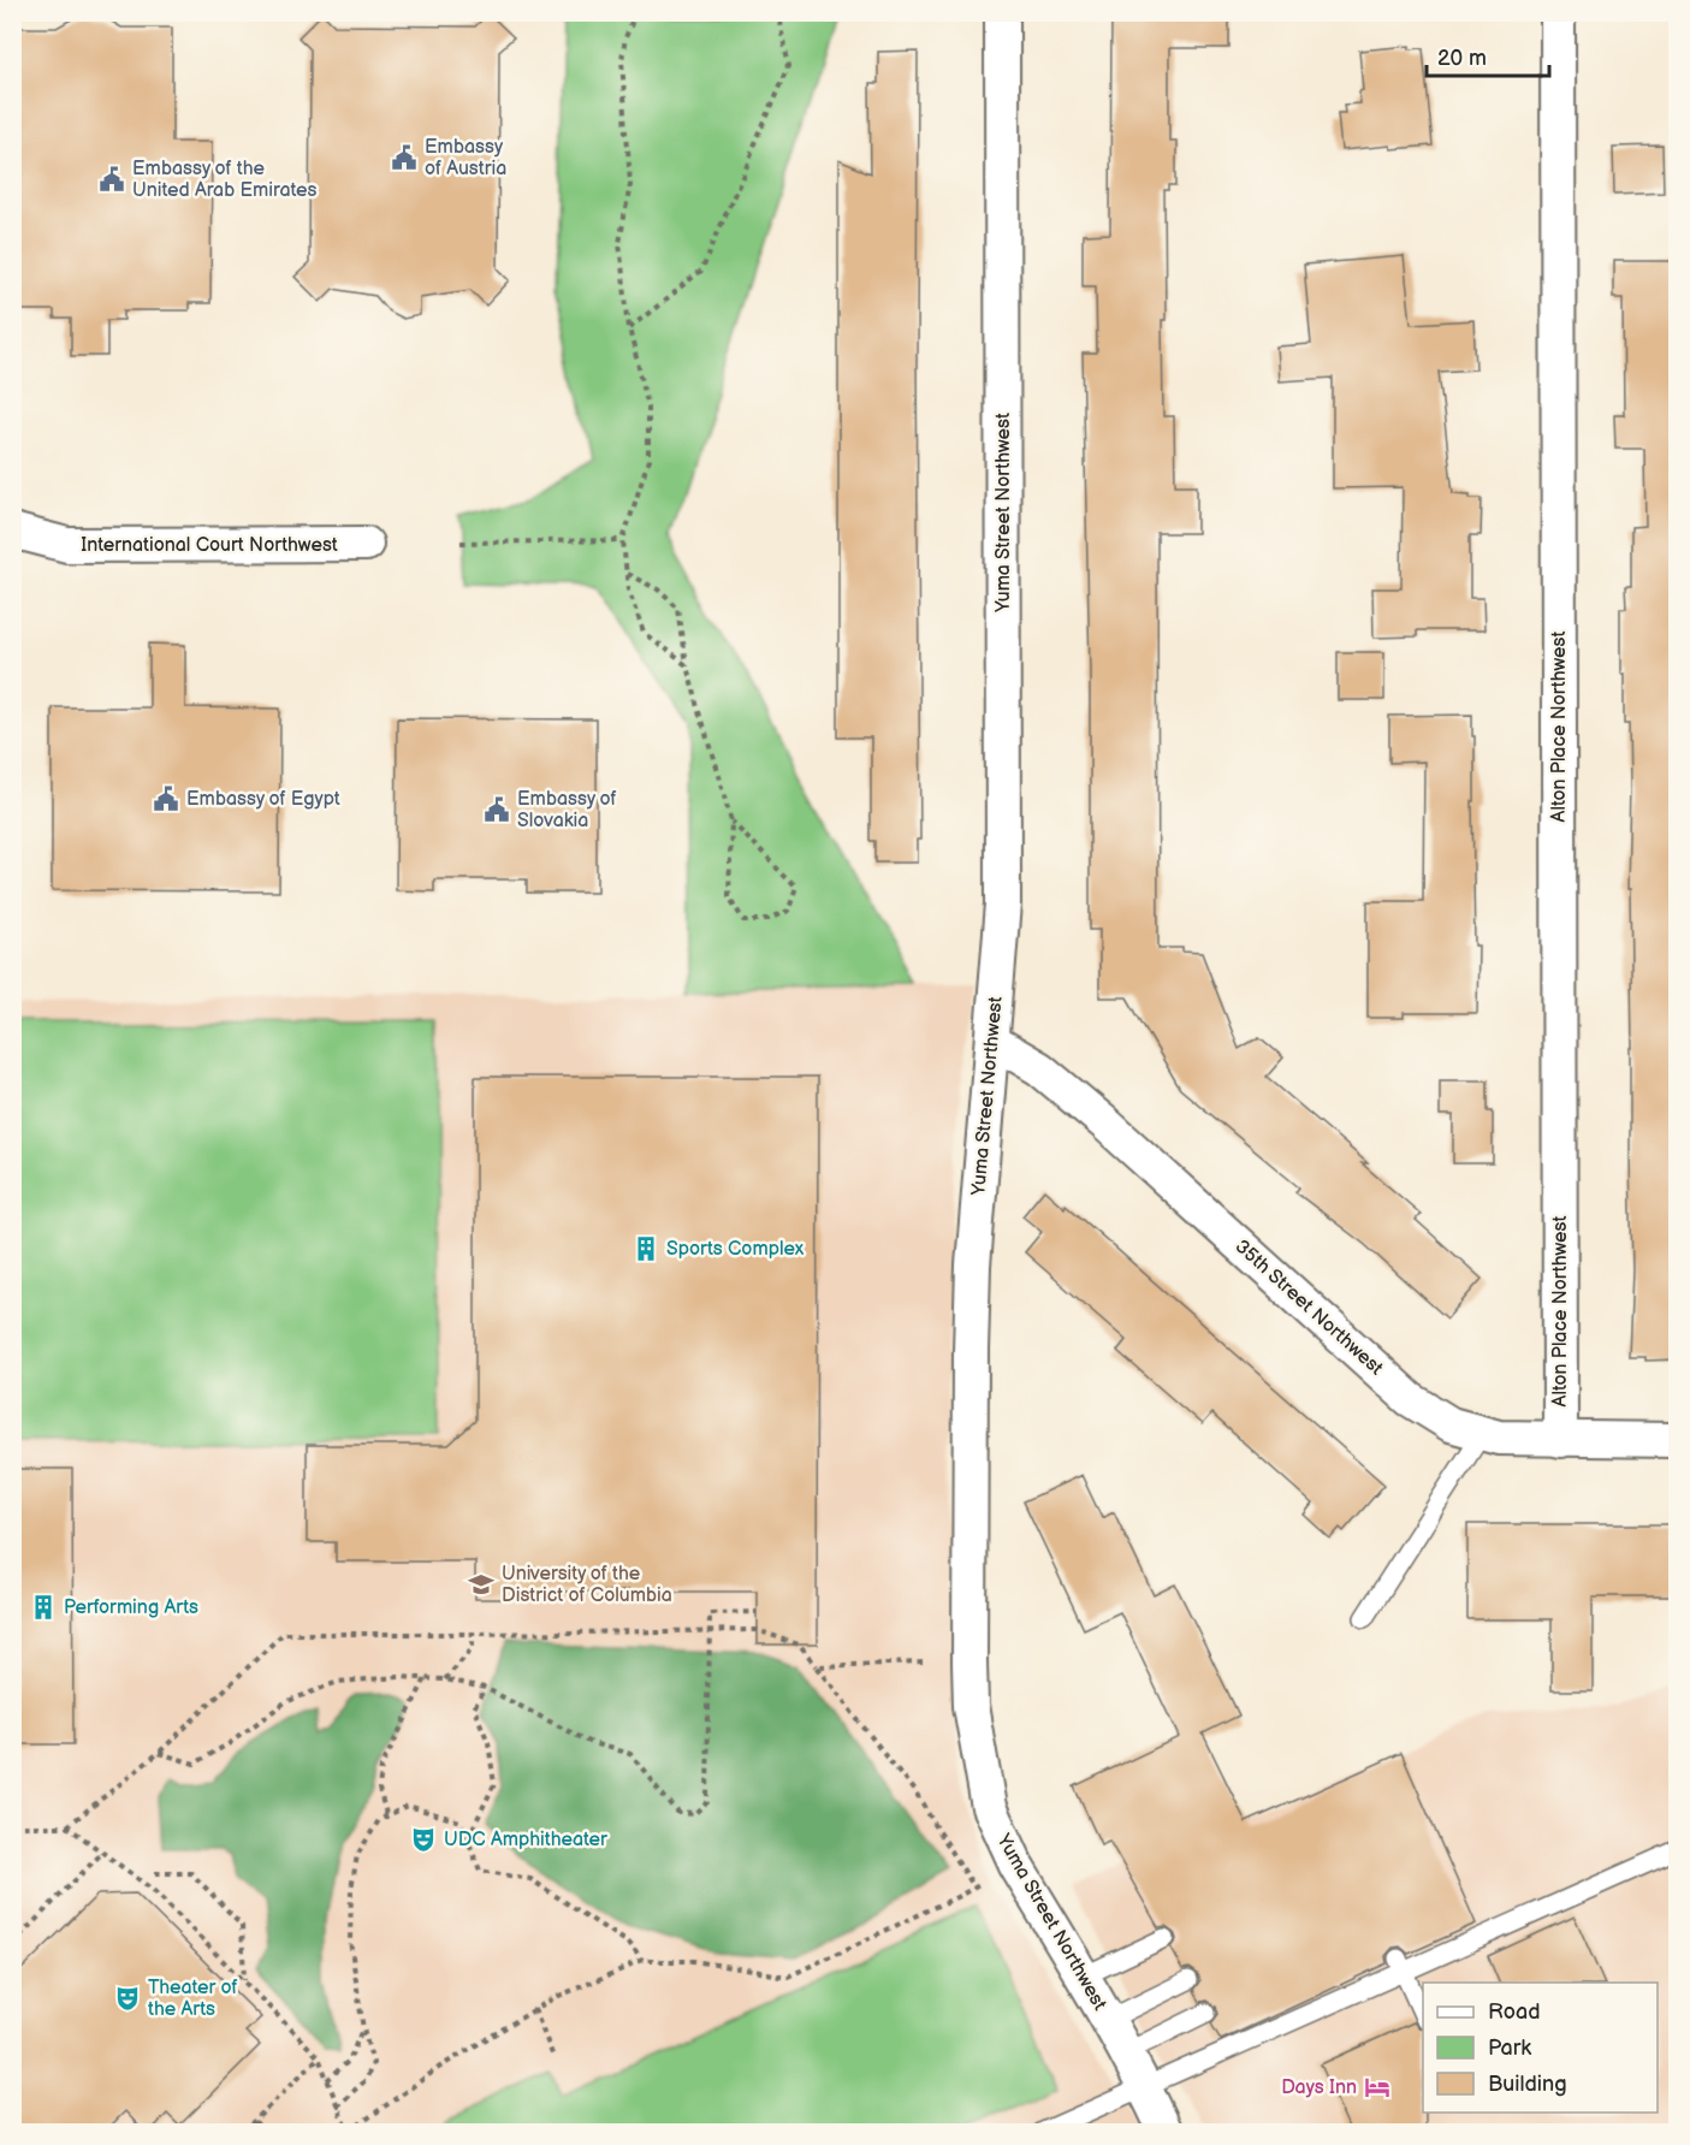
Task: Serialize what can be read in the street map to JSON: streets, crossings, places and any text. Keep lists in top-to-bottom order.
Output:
{
  "streets": {
    "street": [
      "Yuma Street Northwest",
      "International Court Northwest",
      "Alton Place Northwest",
      "35th Street Northwest"
    ]
  },
  "crossings": [
    ["Yuma Street Northwest", "35th Street Northwest"],
    ["Alton Place Northwest", "35th Street Northwest"]
  ],
  "places": {
    "public building": [
      "Embassy of Austria",
      "Embassy of the United Arab Emirates",
      "Embassy of Egypt",
      "Embassy of Slovakia"
    ],
    "building": ["Sports Complex", "Performing Arts"],
    "school or university": ["University of the District of Columbia"],
    "theatre": ["UDC Amphitheater", "Theater of the Arts"],
    "hotel": ["Days Inn"]
  },
  "legend": ["Road", "Park", "Building"],
  "scale_bar": "20 m"
}
